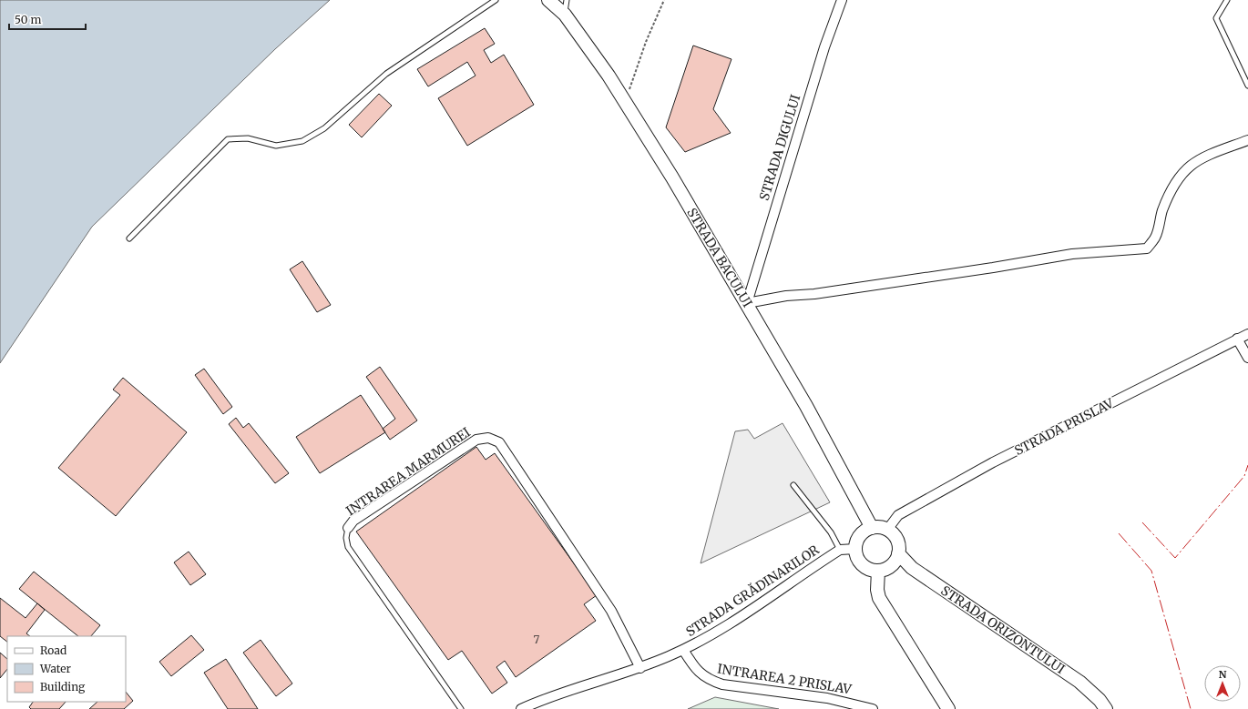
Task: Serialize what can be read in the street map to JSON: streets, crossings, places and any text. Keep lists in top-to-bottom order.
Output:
{
  "streets": {
    "street": [
      "STRADA DIGULUI",
      "STRADA BACULUI",
      "STRADA PRISLAV",
      "INTRAREA MARMUREI",
      "STRADA GRĂDINARILOR",
      "STRADA ORIZONTULUI",
      "INTRAREA 2 PRISLAV"
    ]
  },
  "crossings": [
    ["STRADA DIGULUI", "STRADA BACULUI"],
    ["STRADA BACULUI", "STRADA PRISLAV"],
    ["STRADA BACULUI", "STRADA GRĂDINARILOR"],
    ["STRADA BACULUI", "STRADA ORIZONTULUI"],
    ["STRADA PRISLAV", "STRADA GRĂDINARILOR"],
    ["STRADA PRISLAV", "STRADA ORIZONTULUI"],
    ["INTRAREA MARMUREI", "STRADA GRĂDINARILOR"],
    ["STRADA GRĂDINARILOR", "STRADA ORIZONTULUI"],
    ["STRADA GRĂDINARILOR", "INTRAREA 2 PRISLAV"]
  ],
  "house_numbers": ["7"],
  "legend": ["Road", "Water", "Building"],
  "scale_bar": "50 m",
  "north": "top"
}
